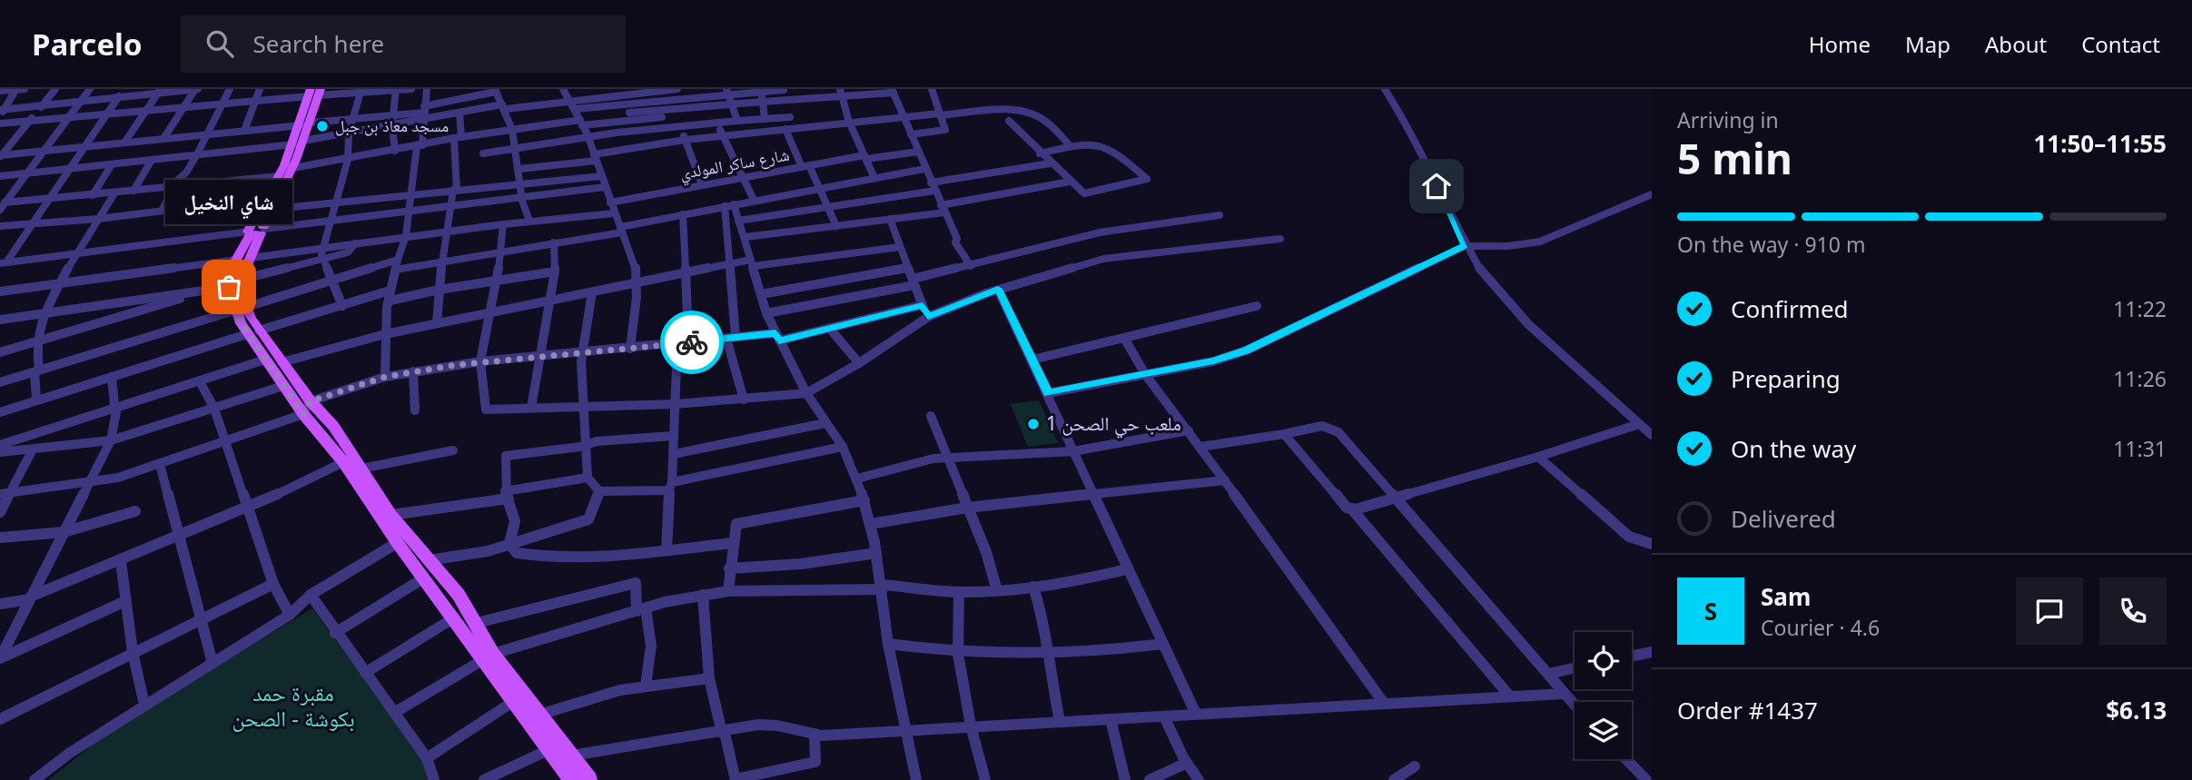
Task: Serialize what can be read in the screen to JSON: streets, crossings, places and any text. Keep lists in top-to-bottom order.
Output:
{
  "streets": {
    "street": ["شارع ساكر المولدي"]
  },
  "parks": ["مقبرة حمد بكوشة - الصحن"],
  "places": ["مسجد معاذ بن جبل", "شاي النخيل", "ملعب حي الصحن 1"],
  "page": {
    "header": "Parcelo",
    "search": "Search here",
    "nav": [
      "Home",
      "Map",
      "About",
      "Contact"
    ],
    "heading": ["5 min", "Arriving in", "11:50–11:55"],
    "panel": [
      "Sam",
      "Courier · 4.6",
      "Order #1437",
      "$6.13"
    ],
    "bubble": "شاي النخيل",
    "bar": "On the way · 910 m",
    "list": [
      ["Confirmed", "11:22"],
      ["Preparing", "11:26"],
      ["On the way", "11:31"],
      "Delivered"
    ],
    "round": "S"
  }
}
